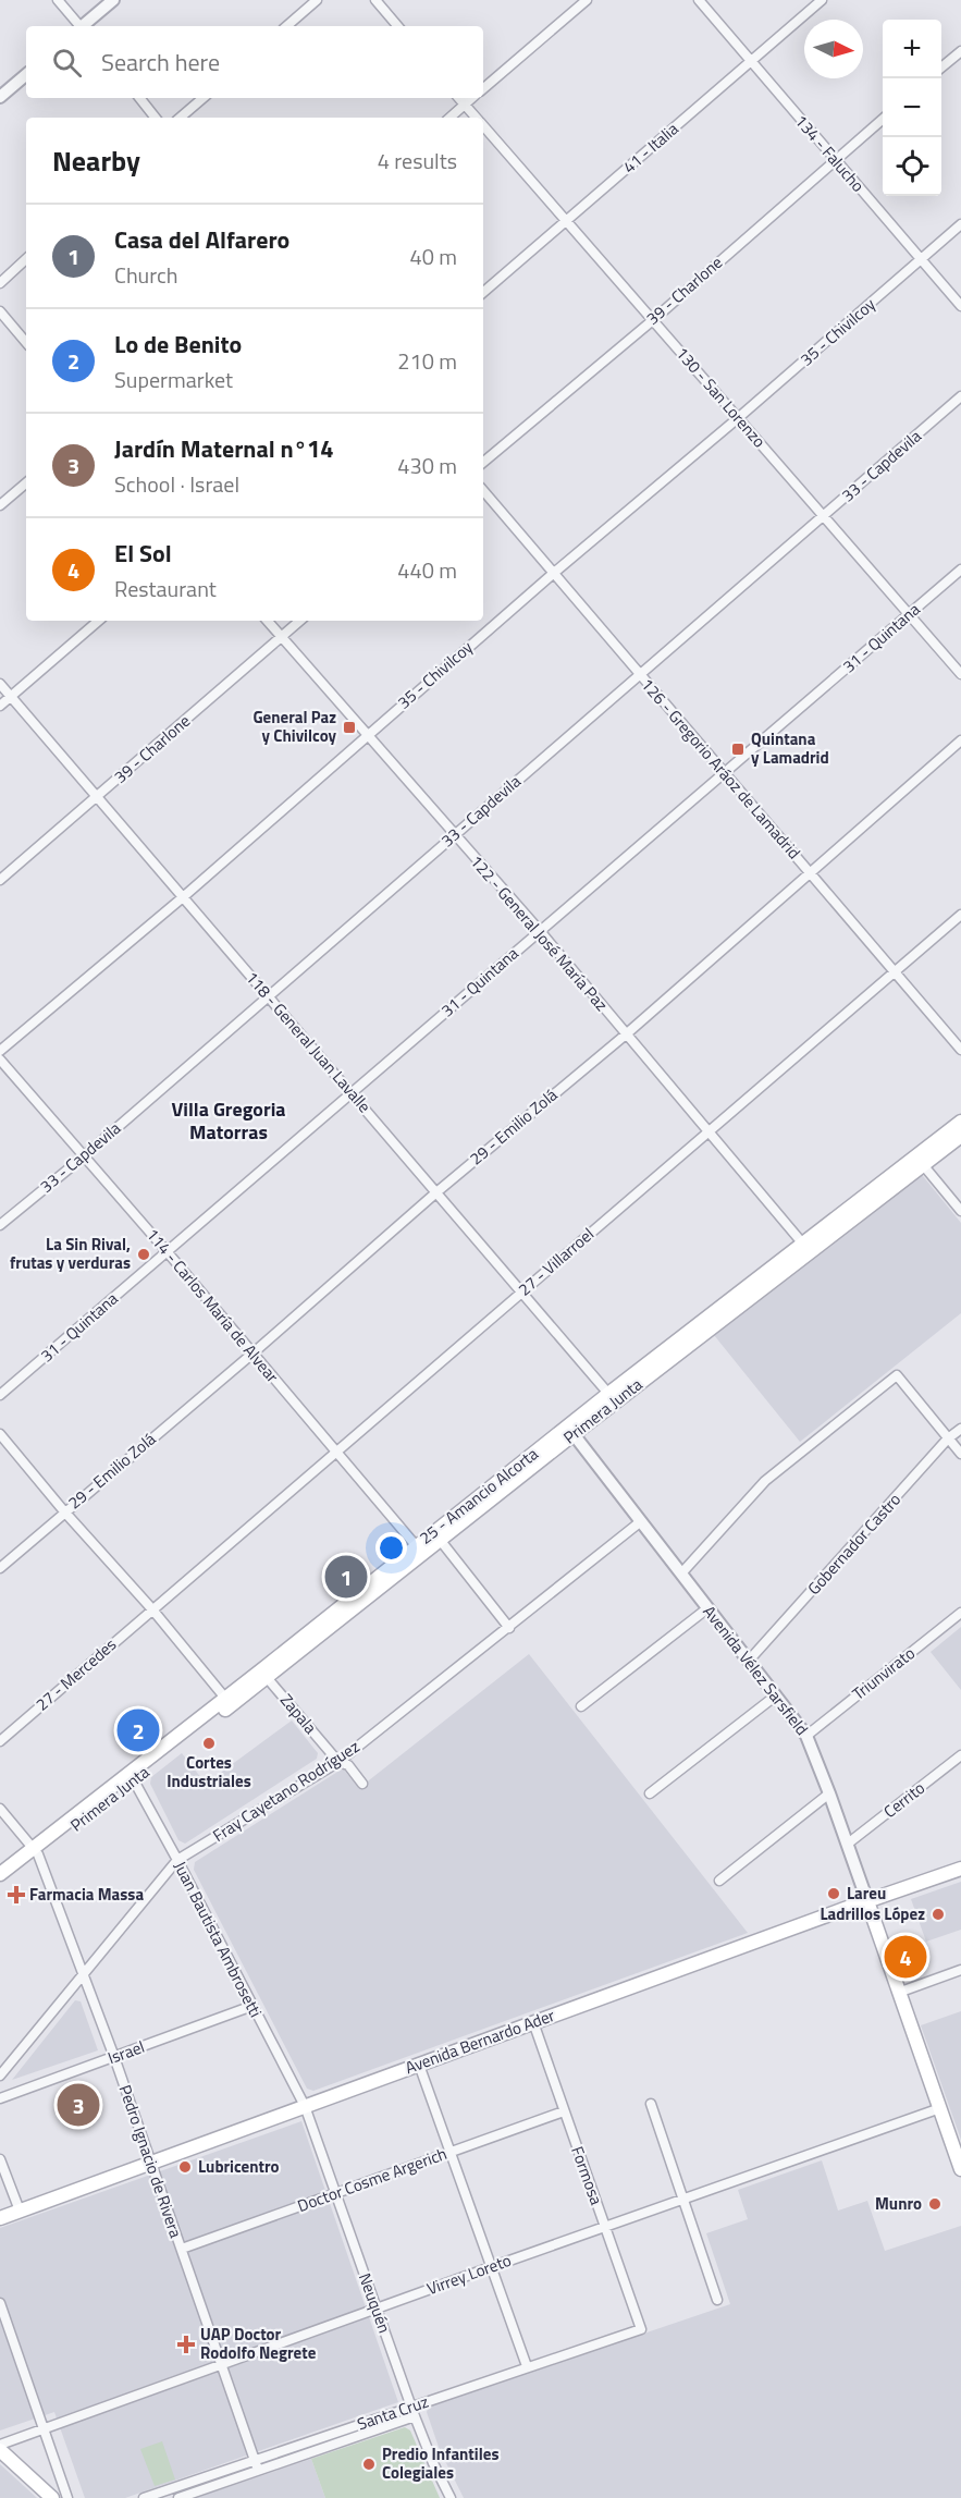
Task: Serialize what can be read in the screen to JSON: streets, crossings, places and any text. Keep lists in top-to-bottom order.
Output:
{
  "streets": {
    "main road": ["Primera Junta", "Avenida Vélez Sarsfield", "Avenida Bernardo Ader"],
    "street": [
      "41 - Italia",
      "134 - Falucho",
      "39 - Charlone",
      "35 - Chivilcoy",
      "130 - San Lorenzo",
      "33 - Capdevila",
      "31 - Quintana",
      "126 - Gregorio Aráoz de Lamadrid",
      "122 - General José María Paz",
      "118 - General Juan Lavalle",
      "29 - Emilio Zolá",
      "27 - Villarroel",
      "114 - Carlos María de Alvear",
      "Gobernador Castro",
      "Triunvirato",
      "27 - Mercedes",
      "Zapala",
      "Fray Cayetano Rodríguez",
      "Cerrito",
      "Juan Bautista Ambrosetti",
      "Israel",
      "Pedro Ignacio de Rivera",
      "Formosa",
      "Doctor Cosme Argerich",
      "Virrey Loreto",
      "Neuquén",
      "Santa Cruz"
    ]
  },
  "crossings": [
    ["41 - Italia", "134 - Falucho"],
    ["41 - Italia", "130 - San Lorenzo"],
    ["134 - Falucho", "39 - Charlone"],
    ["134 - Falucho", "35 - Chivilcoy"],
    ["39 - Charlone", "130 - San Lorenzo"],
    ["39 - Charlone", "122 - General José María Paz"],
    ["39 - Charlone", "118 - General Juan Lavalle"],
    ["35 - Chivilcoy", "130 - San Lorenzo"],
    ["35 - Chivilcoy", "126 - Gregorio Aráoz de Lamadrid"],
    ["35 - Chivilcoy", "122 - General José María Paz"],
    ["35 - Chivilcoy", "118 - General Juan Lavalle"],
    ["130 - San Lorenzo", "33 - Capdevila"],
    ["130 - San Lorenzo", "31 - Quintana"],
    ["33 - Capdevila", "126 - Gregorio Aráoz de Lamadrid"],
    ["33 - Capdevila", "122 - General José María Paz"],
    ["33 - Capdevila", "118 - General Juan Lavalle"],
    ["33 - Capdevila", "114 - Carlos María de Alvear"],
    ["31 - Quintana", "126 - Gregorio Aráoz de Lamadrid"],
    ["31 - Quintana", "122 - General José María Paz"],
    ["31 - Quintana", "118 - General Juan Lavalle"],
    ["31 - Quintana", "114 - Carlos María de Alvear"],
    ["126 - Gregorio Aráoz de Lamadrid", "29 - Emilio Zolá"],
    ["126 - Gregorio Aráoz de Lamadrid", "27 - Villarroel"],
    ["122 - General José María Paz", "29 - Emilio Zolá"],
    ["122 - General José María Paz", "27 - Villarroel"],
    ["122 - General José María Paz", "Primera Junta"],
    ["118 - General Juan Lavalle", "29 - Emilio Zolá"],
    ["118 - General Juan Lavalle", "27 - Villarroel"],
    ["118 - General Juan Lavalle", "Primera Junta"],
    ["29 - Emilio Zolá", "114 - Carlos María de Alvear"],
    ["27 - Villarroel", "114 - Carlos María de Alvear"],
    ["27 - Villarroel", "27 - Mercedes"],
    ["114 - Carlos María de Alvear", "Primera Junta"],
    ["Primera Junta", "Avenida Vélez Sarsfield"],
    ["Primera Junta", "Zapala"],
    ["Primera Junta", "Juan Bautista Ambrosetti"],
    ["Primera Junta", "Pedro Ignacio de Rivera"],
    ["Gobernador Castro", "Avenida Vélez Sarsfield"],
    ["Avenida Vélez Sarsfield", "Triunvirato"],
    ["Avenida Vélez Sarsfield", "Fray Cayetano Rodríguez"],
    ["Avenida Vélez Sarsfield", "Cerrito"],
    ["Avenida Vélez Sarsfield", "Avenida Bernardo Ader"],
    ["Avenida Vélez Sarsfield", "Virrey Loreto"],
    ["Zapala", "Fray Cayetano Rodríguez"],
    ["Fray Cayetano Rodríguez", "Juan Bautista Ambrosetti"],
    ["Fray Cayetano Rodríguez", "Pedro Ignacio de Rivera"],
    ["Juan Bautista Ambrosetti", "Avenida Bernardo Ader"],
    ["Juan Bautista Ambrosetti", "Israel"],
    ["Juan Bautista Ambrosetti", "Neuquén"],
    ["Avenida Bernardo Ader", "Pedro Ignacio de Rivera"],
    ["Avenida Bernardo Ader", "Formosa"],
    ["Avenida Bernardo Ader", "Neuquén"],
    ["Israel", "Pedro Ignacio de Rivera"],
    ["Pedro Ignacio de Rivera", "Doctor Cosme Argerich"],
    ["Pedro Ignacio de Rivera", "Virrey Loreto"],
    ["Pedro Ignacio de Rivera", "Santa Cruz"],
    ["Formosa", "Doctor Cosme Argerich"],
    ["Formosa", "Virrey Loreto"],
    ["Formosa", "Santa Cruz"],
    ["Doctor Cosme Argerich", "Neuquén"],
    ["Virrey Loreto", "Neuquén"],
    ["Neuquén", "Santa Cruz"]
  ],
  "districts": ["Villa Gregoria Matorras"],
  "places": {
    "transit": ["General Paz y Chivilcoy", "Quintana y Lamadrid"],
    "other": [
      "La Sin Rival, frutas y verduras",
      "Cortes Industriales",
      "Lareu",
      "Ladrillos López",
      "Lubricentro",
      "Munro",
      "Predio Infantiles Colegiales"
    ],
    "health": ["Farmacia Massa", "UAP Doctor Rodolfo Negrete"]
  },
  "north": "right",
  "page": {
    "map_buttons": ["+", "−"],
    "search": "Search here",
    "heading": ["Nearby", "4 results"],
    "list": [
      {
        "mark": "1",
        "name": "Casa del Alfarero",
        "note": "Church",
        "value": "40 m"
      },
      {
        "mark": "2",
        "name": "Lo de Benito",
        "note": "Supermarket",
        "value": "210 m"
      },
      {
        "mark": "3",
        "name": "Jardín Maternal n°14",
        "note": "School · Israel",
        "value": "430 m"
      },
      {
        "mark": "4",
        "name": "El Sol",
        "note": "Restaurant",
        "value": "440 m"
      }
    ],
    "pins": [
      "1",
      "2",
      "4",
      "3"
    ]
  }
}
